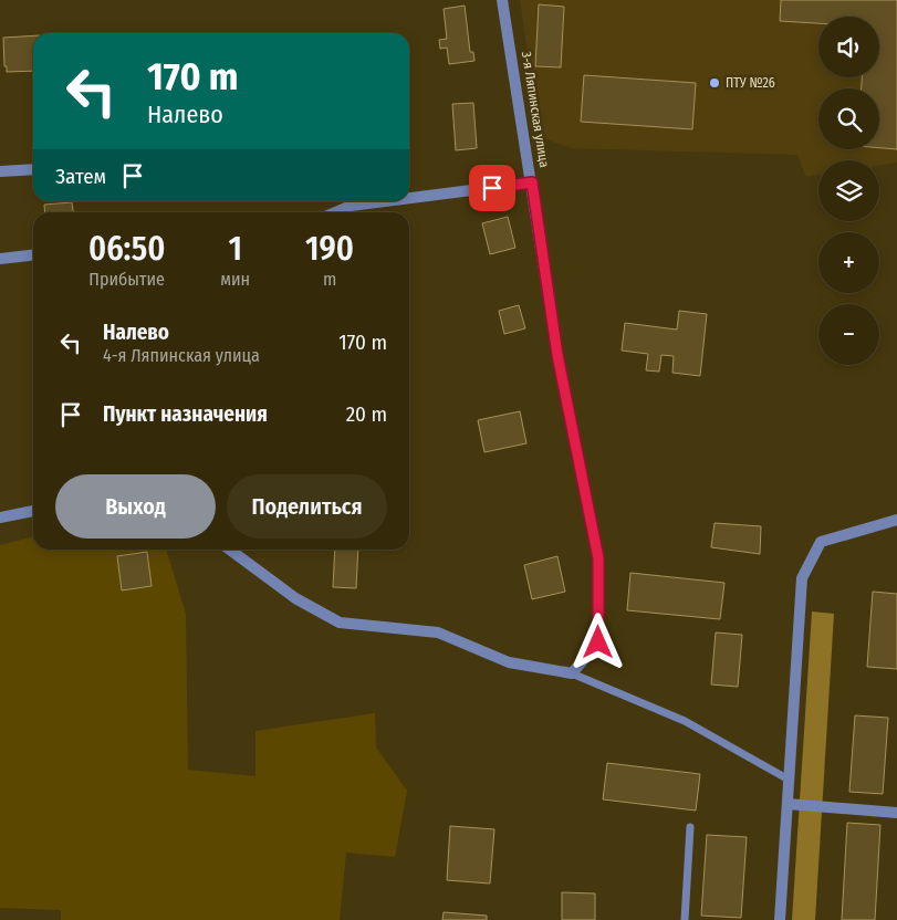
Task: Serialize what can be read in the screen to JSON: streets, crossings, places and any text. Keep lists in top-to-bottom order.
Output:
{
  "streets": {
    "street": ["3-я Ляпинская улица"]
  },
  "places": ["ПТУ №26"],
  "page": {
    "map_buttons": ["+", "−"],
    "turn": ["170 m", "Налево"],
    "then": "Затем",
    "eta": [
      "06:50",
      "Прибытие",
      "1",
      "мин",
      "190",
      "m"
    ],
    "list": [
      {
        "name": "Налево",
        "note": "4-я Ляпинская улица",
        "value": "170 m"
      },
      {
        "name": "Пункт назначения",
        "value": "20 m"
      }
    ],
    "buttons": ["Выход", "Поделиться"]
  }
}
